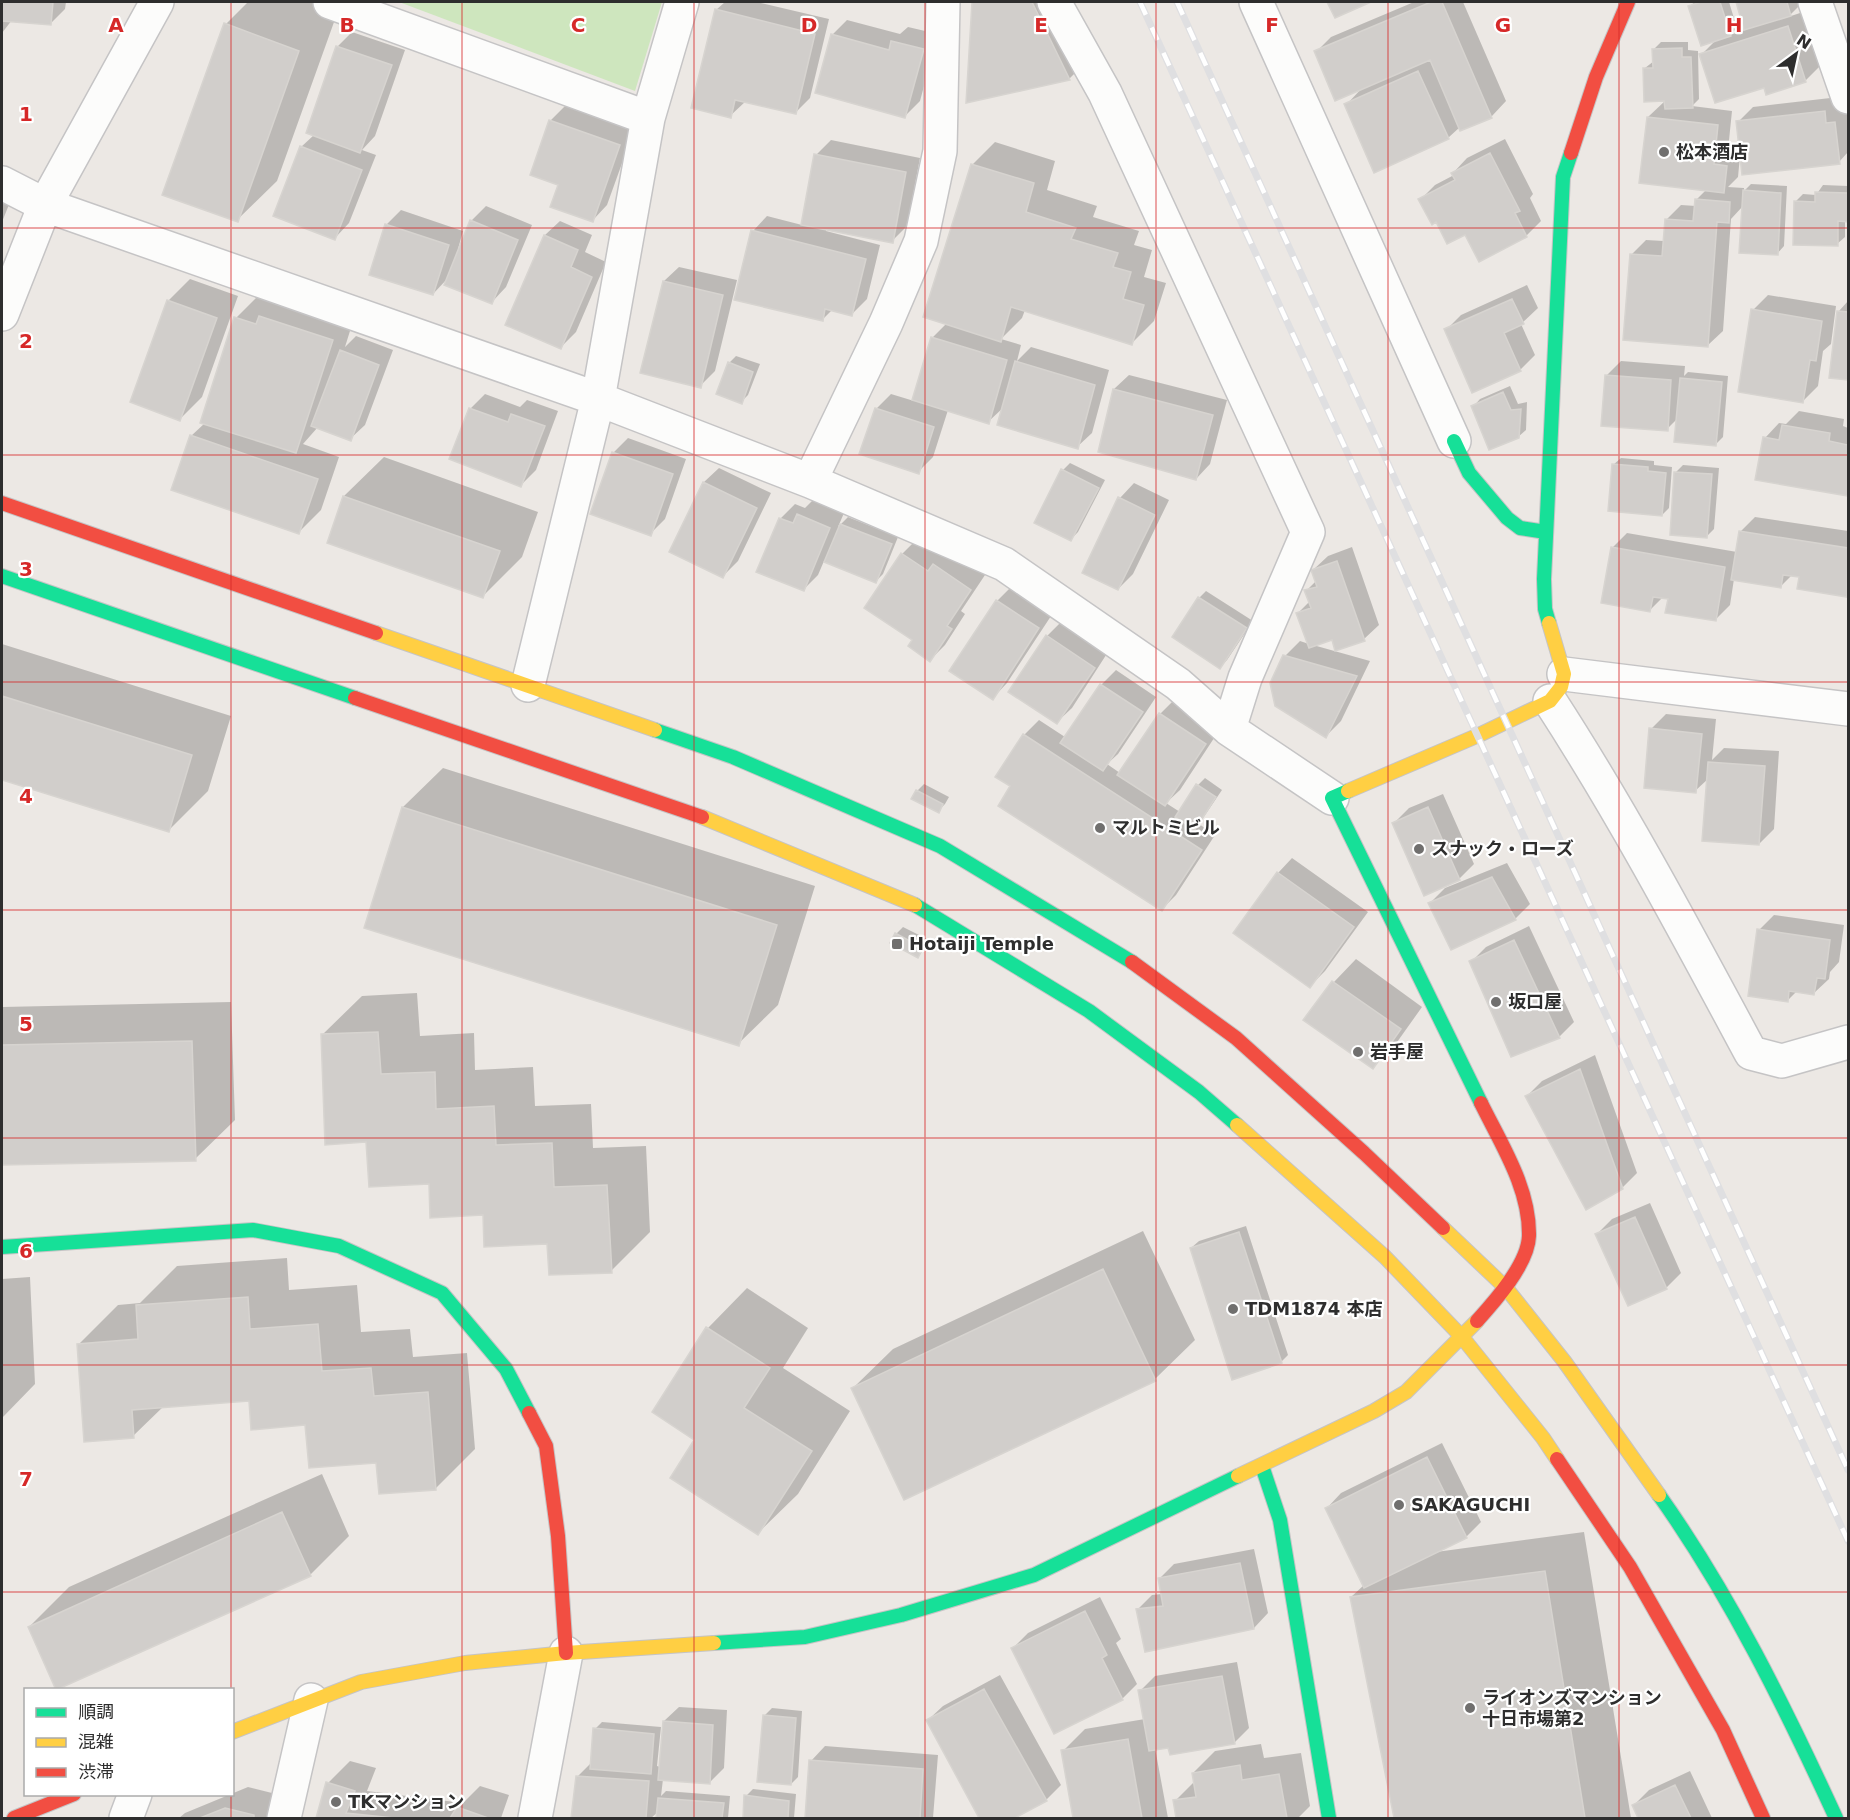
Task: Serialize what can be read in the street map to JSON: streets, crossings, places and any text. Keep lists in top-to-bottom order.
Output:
{
  "places": {
    "other": [
      "松本酒店",
      "マルトミビル",
      "スナック・ローズ",
      "坂口屋",
      "岩手屋",
      "TDM1874 本店",
      "SAKAGUCHI",
      "ライオンズマンション 十日市場第2",
      "TKマンション"
    ],
    "transit": ["Hotaiji Temple"]
  },
  "legend": ["順調", "混雑", "渋滞"],
  "north": "top right",
  "grid": {
    "columns": [
      "A",
      "B",
      "C",
      "D",
      "E",
      "F",
      "G",
      "H"
    ],
    "rows": [
      "1",
      "2",
      "3",
      "4",
      "5",
      "6",
      "7"
    ]
  }
}
